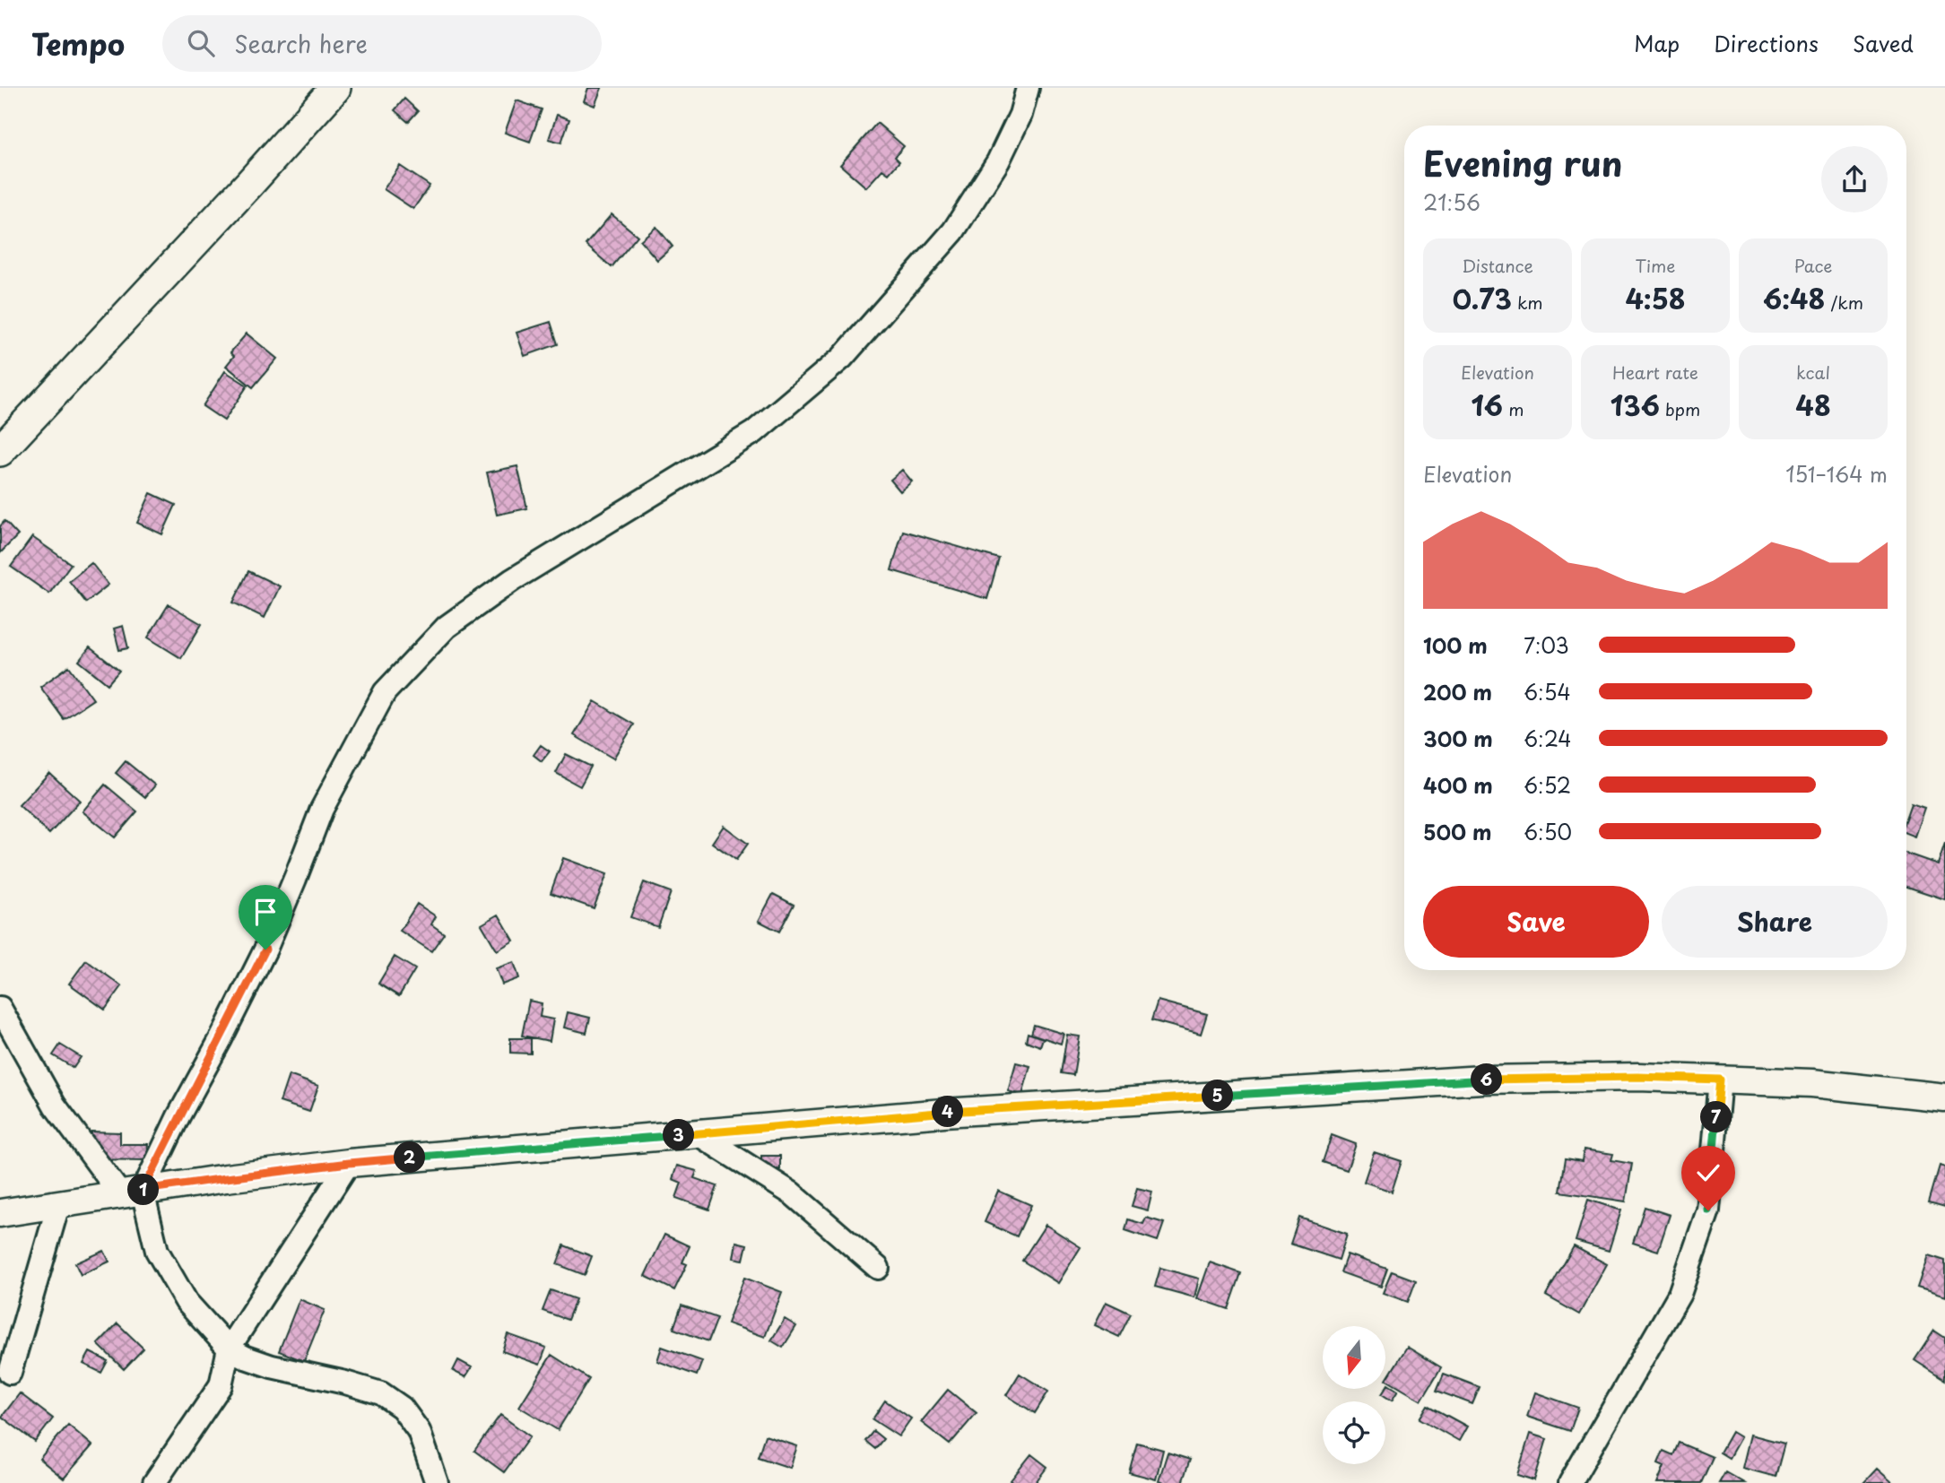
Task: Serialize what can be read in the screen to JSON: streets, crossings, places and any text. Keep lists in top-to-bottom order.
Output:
{
  "north": "bottom",
  "page": {
    "header": "Tempo",
    "search": "Search here",
    "nav": ["Map", "Directions", "Saved"],
    "heading": ["Evening run", "21:56"],
    "stats": [
      ["Distance", "0.73 km"],
      ["Time", "4:58"],
      ["Pace", "6:48 /km"],
      ["Elevation", "16 m"],
      ["Heart rate", "136 bpm"],
      ["kcal", "48"]
    ],
    "chart": ["Elevation", "151–164 m"],
    "list": [
      {
        "name": "100 m",
        "note": "7:03"
      },
      {
        "name": "200 m",
        "note": "6:54"
      },
      {
        "name": "300 m",
        "note": "6:24"
      },
      {
        "name": "400 m",
        "note": "6:52"
      },
      {
        "name": "500 m",
        "note": "6:50"
      }
    ],
    "buttons": ["Save", "Share"],
    "pins": [
      "6",
      "5",
      "4",
      "7",
      "3",
      "2",
      "1"
    ]
  }
}
